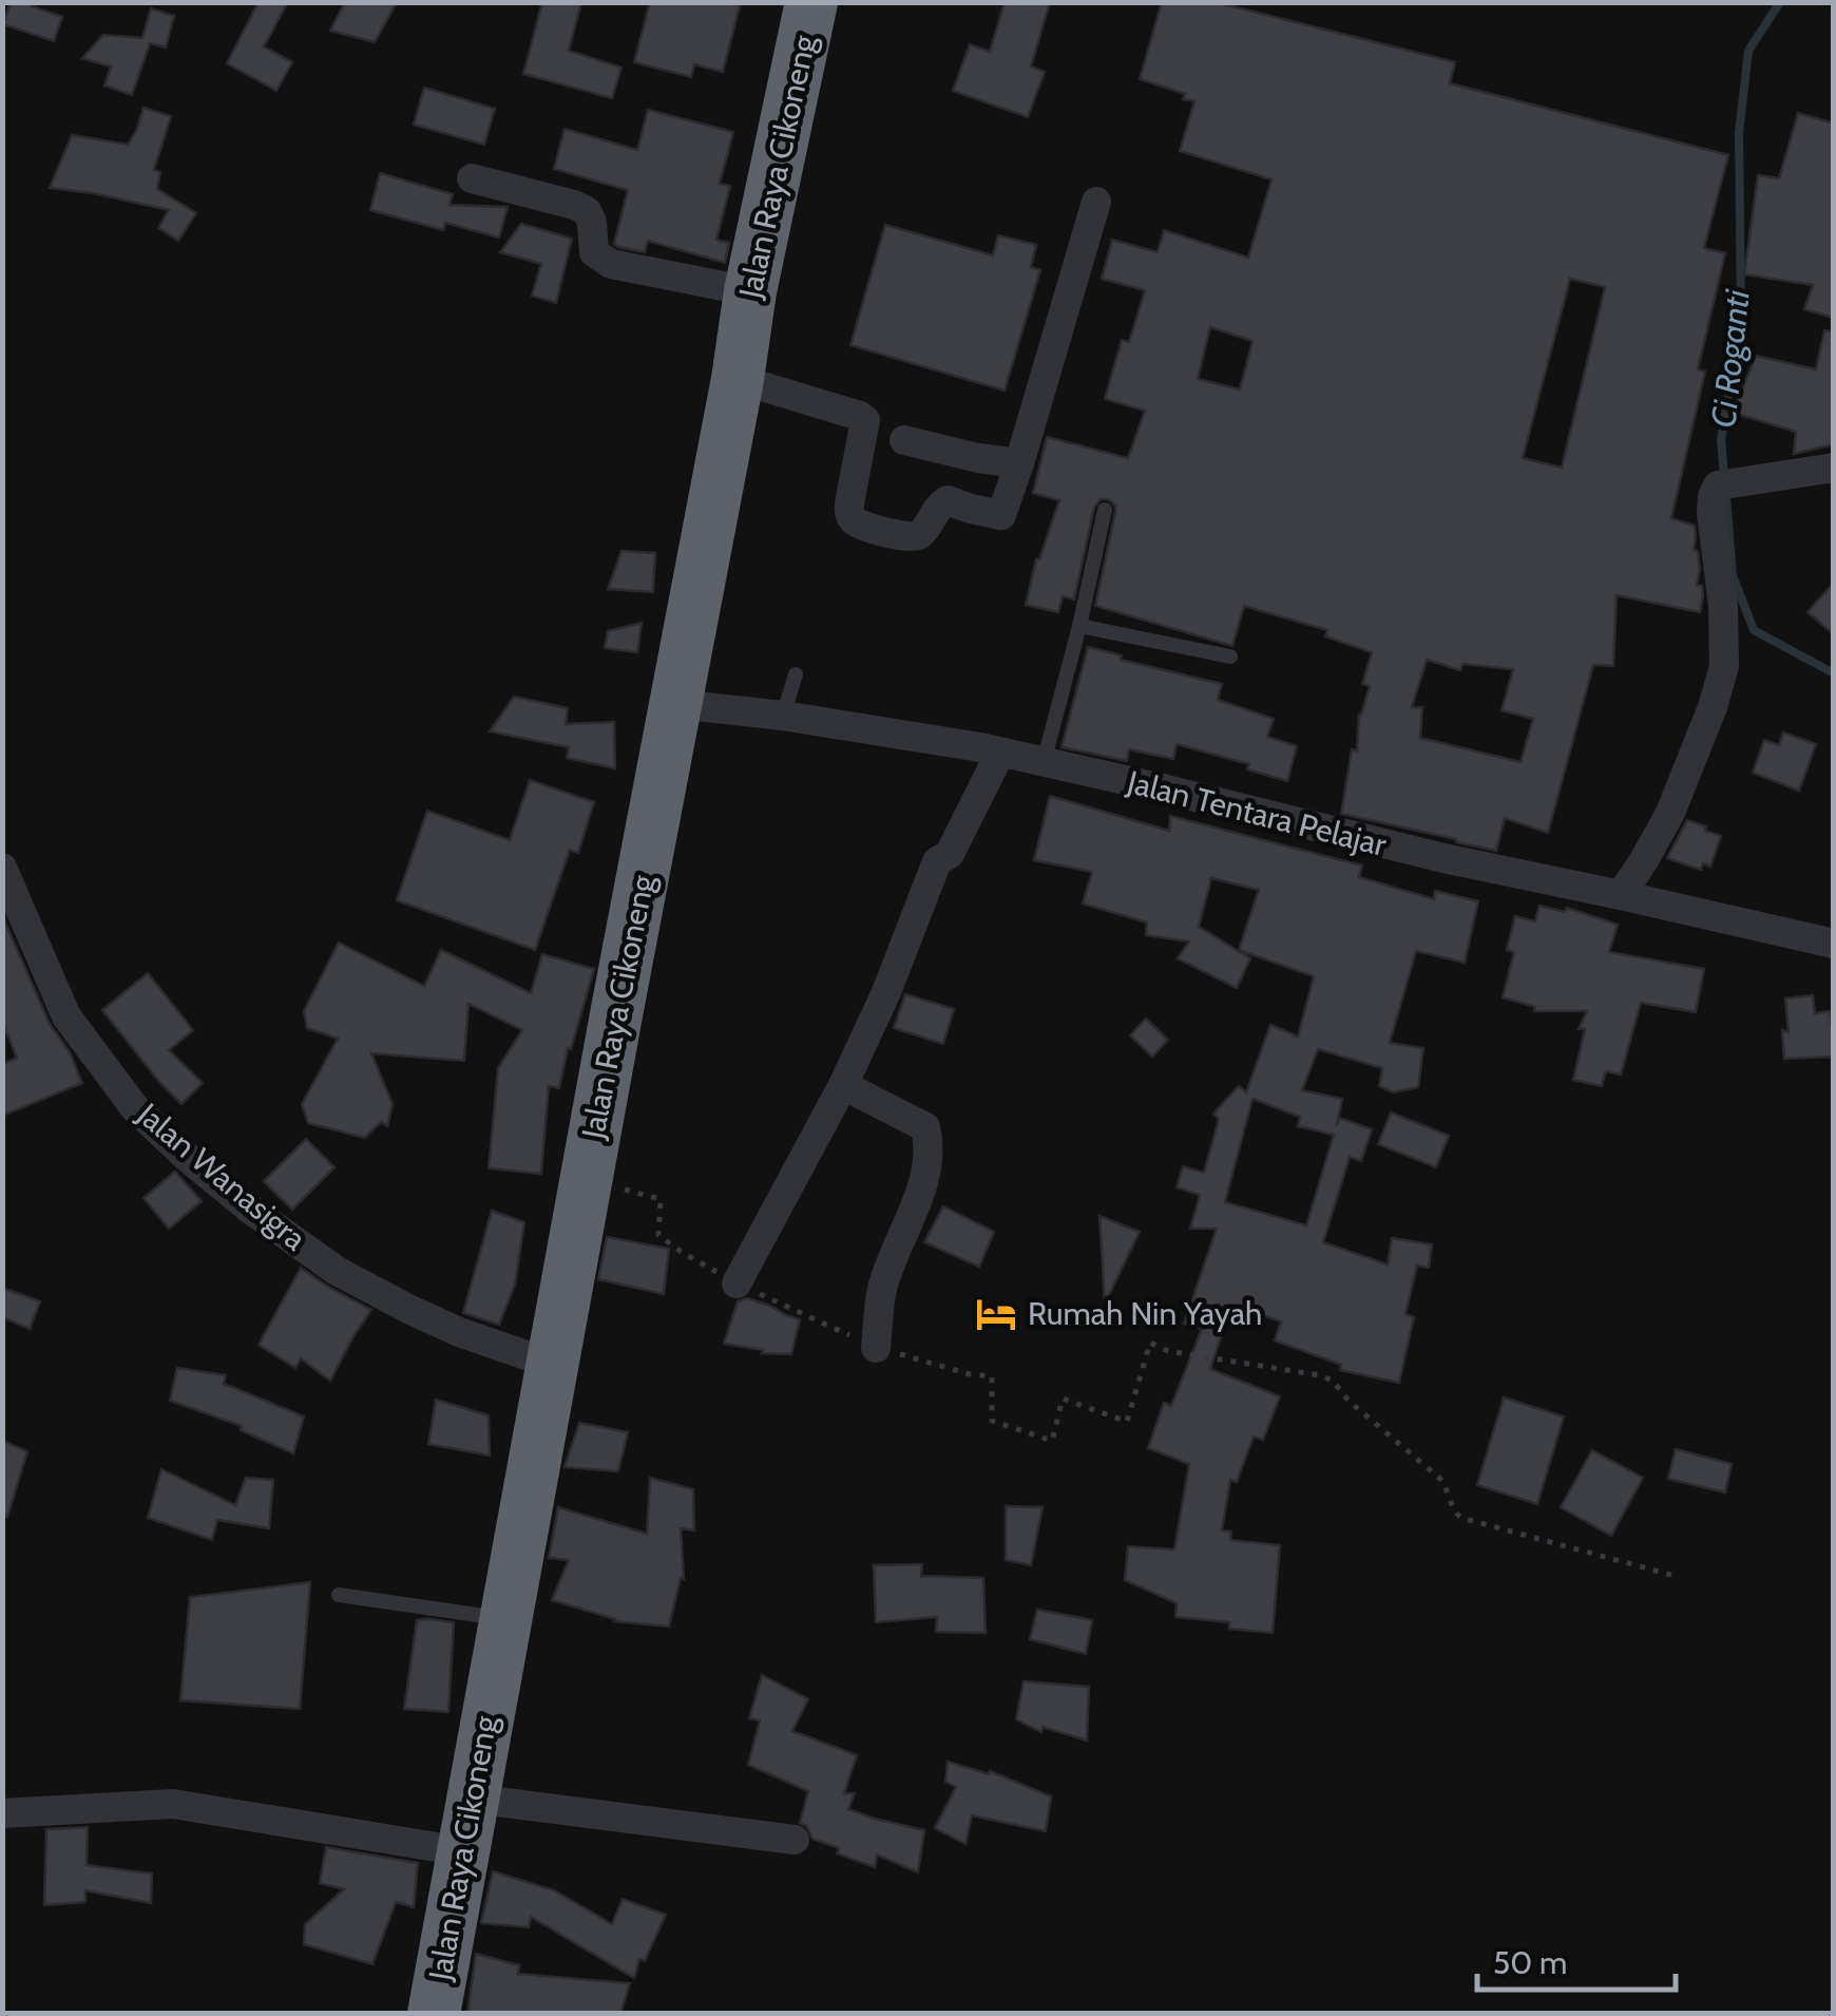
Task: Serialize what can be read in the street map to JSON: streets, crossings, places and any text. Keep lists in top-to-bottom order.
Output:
{
  "streets": {
    "highway": ["Jalan Raya Cikoneng"],
    "street": ["Jalan Tentara Pelajar", "Jalan Wanasigra"]
  },
  "crossings": [
    ["Jalan Raya Cikoneng", "Jalan Tentara Pelajar"],
    ["Jalan Raya Cikoneng", "Jalan Wanasigra"]
  ],
  "water": ["Ci Roganti"],
  "places": {
    "hotel": ["Rumah Nin Yayah"]
  },
  "scale_bar": "50 m"
}
